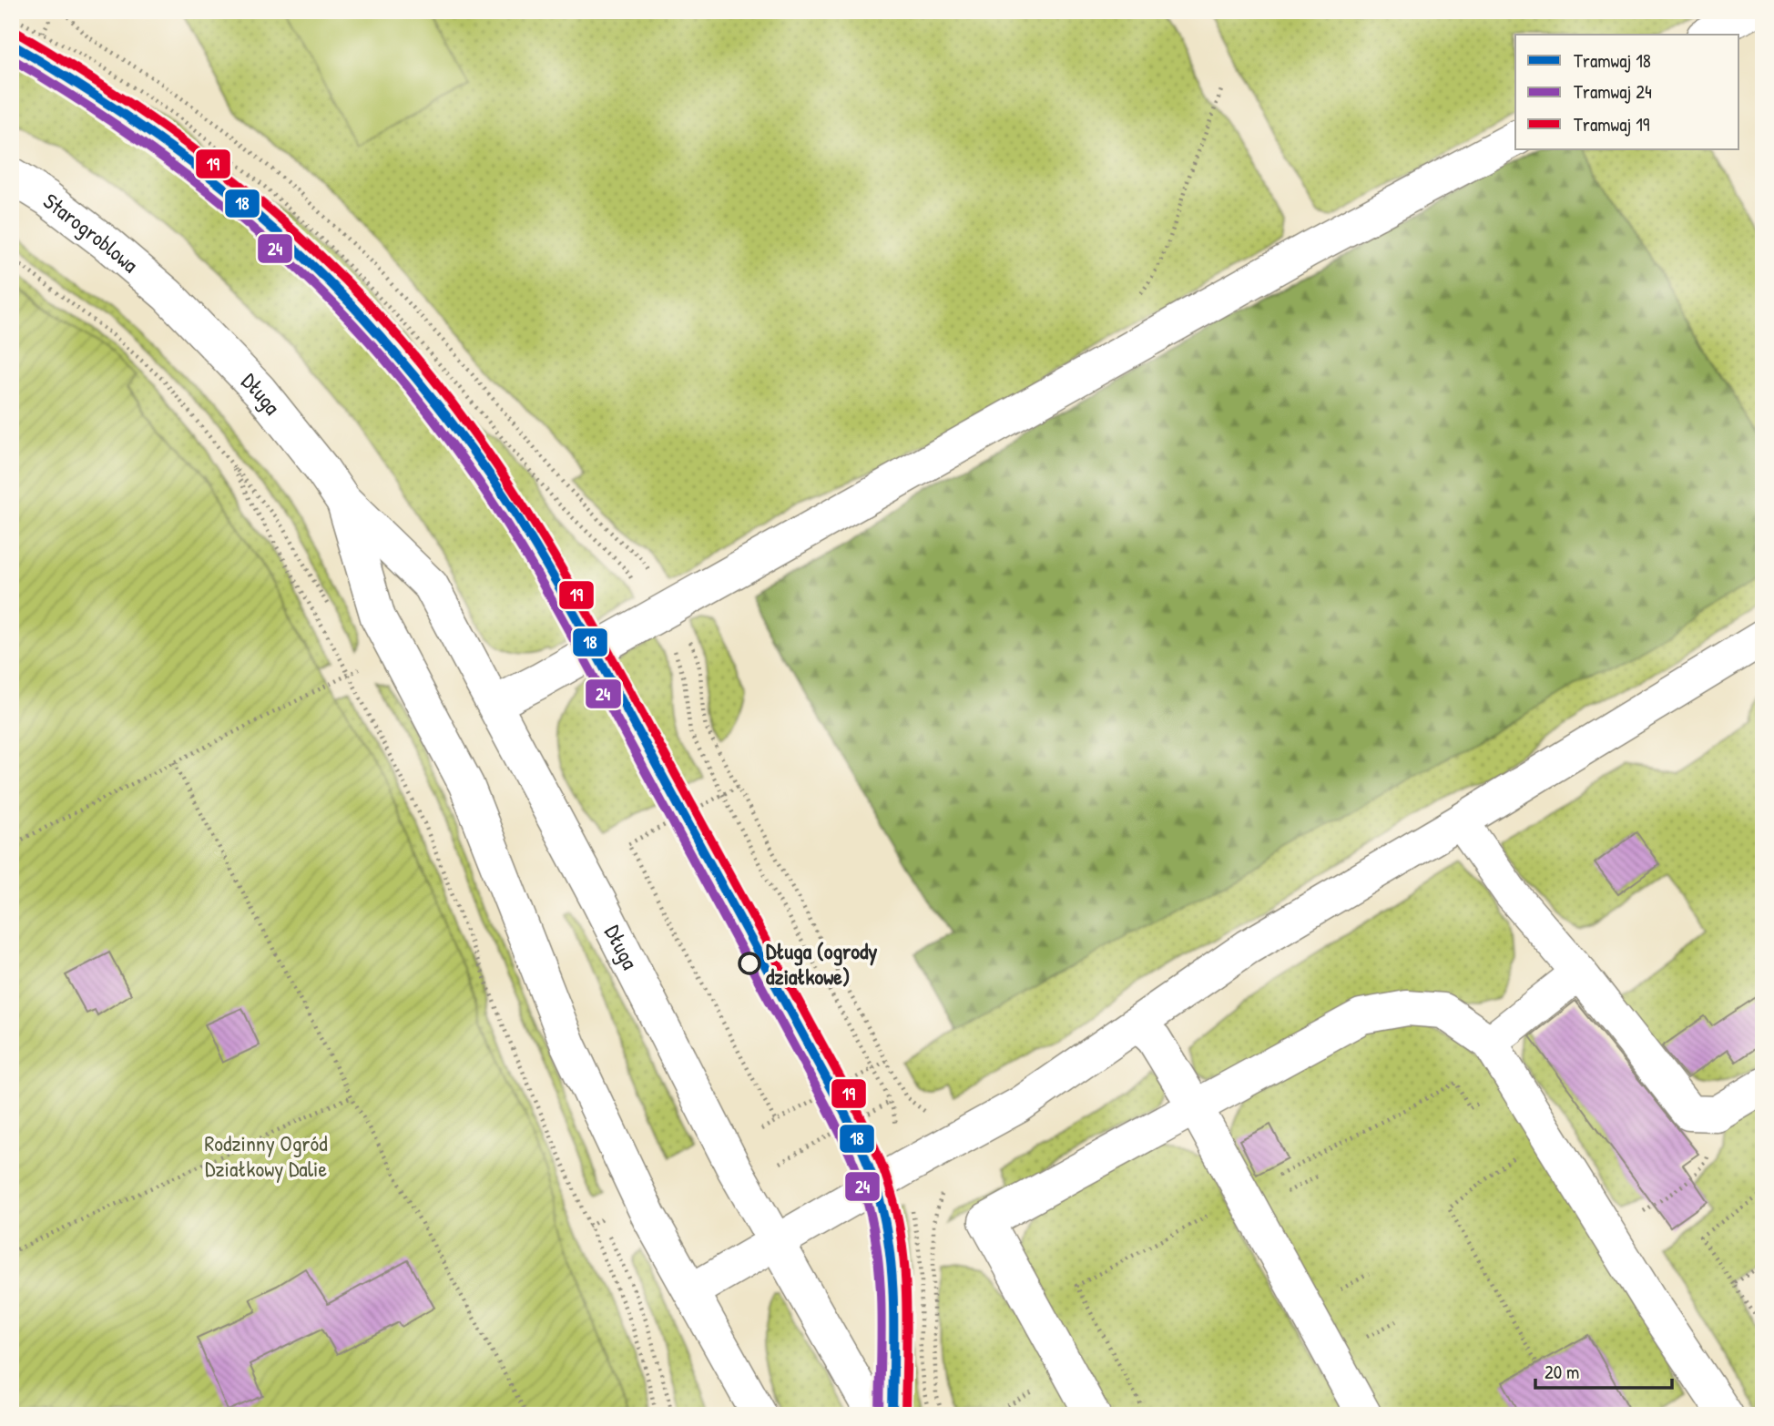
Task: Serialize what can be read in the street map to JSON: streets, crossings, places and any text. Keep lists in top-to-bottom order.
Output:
{
  "streets": {
    "street": ["Starogroblowa", "Długa"]
  },
  "crossings": [
    ["Starogroblowa", "Długa"]
  ],
  "parks": ["Rodzinny Ogród Działkowy Dalie"],
  "places": ["Długa (ogrody działkowe)"],
  "lines": ["tram line 19", "tram line 18", "tram line 24"],
  "legend": ["Tramwaj 18", "Tramwaj 24", "Tramwaj 19"],
  "scale_bar": "20 m"
}
